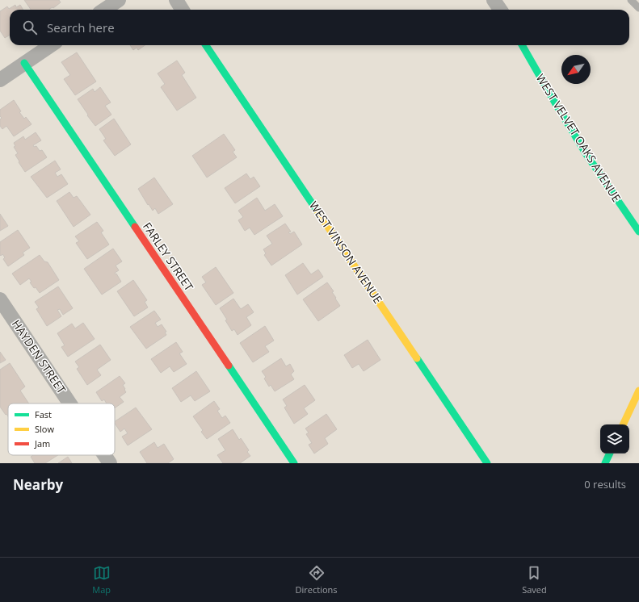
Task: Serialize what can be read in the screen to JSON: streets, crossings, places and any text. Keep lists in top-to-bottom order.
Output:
{
  "streets": {
    "street": [
      "WEST VELVET OAKS AVENUE",
      "WEST VINSON AVENUE",
      "FARLEY STREET",
      "HAYDEN STREET"
    ]
  },
  "legend": ["Fast", "Slow", "Jam"],
  "north": "bottom left",
  "page": {
    "search": "Search here",
    "heading": ["Nearby", "0 results"],
    "nav": ["Map", "Directions", "Saved"]
  }
}
